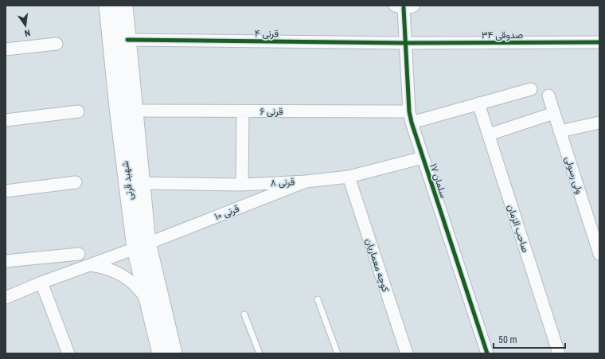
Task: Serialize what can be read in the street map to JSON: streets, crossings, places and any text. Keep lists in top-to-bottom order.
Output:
{
  "streets": {
    "main road": ["شهید قرنی"],
    "street": [
      "قرنی ۴",
      "صدوقی ۳۴",
      "قرنی ۶",
      "ولی رسولی",
      "سلمان ۱۷",
      "قرنی ۸",
      "قرنی ۱۰",
      "صاحب الزمان",
      "کوچه معماریان"
    ]
  },
  "crossings": [
    ["قرنی ۴", "صدوقی ۳۴"],
    ["قرنی ۴", "شهید قرنی"],
    ["قرنی ۴", "سلمان ۱۷"],
    ["صدوقی ۳۴", "سلمان ۱۷"],
    ["قرنی ۶", "شهید قرنی"],
    ["قرنی ۶", "سلمان ۱۷"],
    ["قرنی ۶", "صاحب الزمان"],
    ["شهید قرنی", "قرنی ۸"],
    ["شهید قرنی", "قرنی ۱۰"],
    ["سلمان ۱۷", "قرنی ۸"],
    ["قرنی ۸", "قرنی ۱۰"],
    ["قرنی ۸", "کوچه معماریان"]
  ],
  "scale_bar": "50 m",
  "north": "bottom"
}
